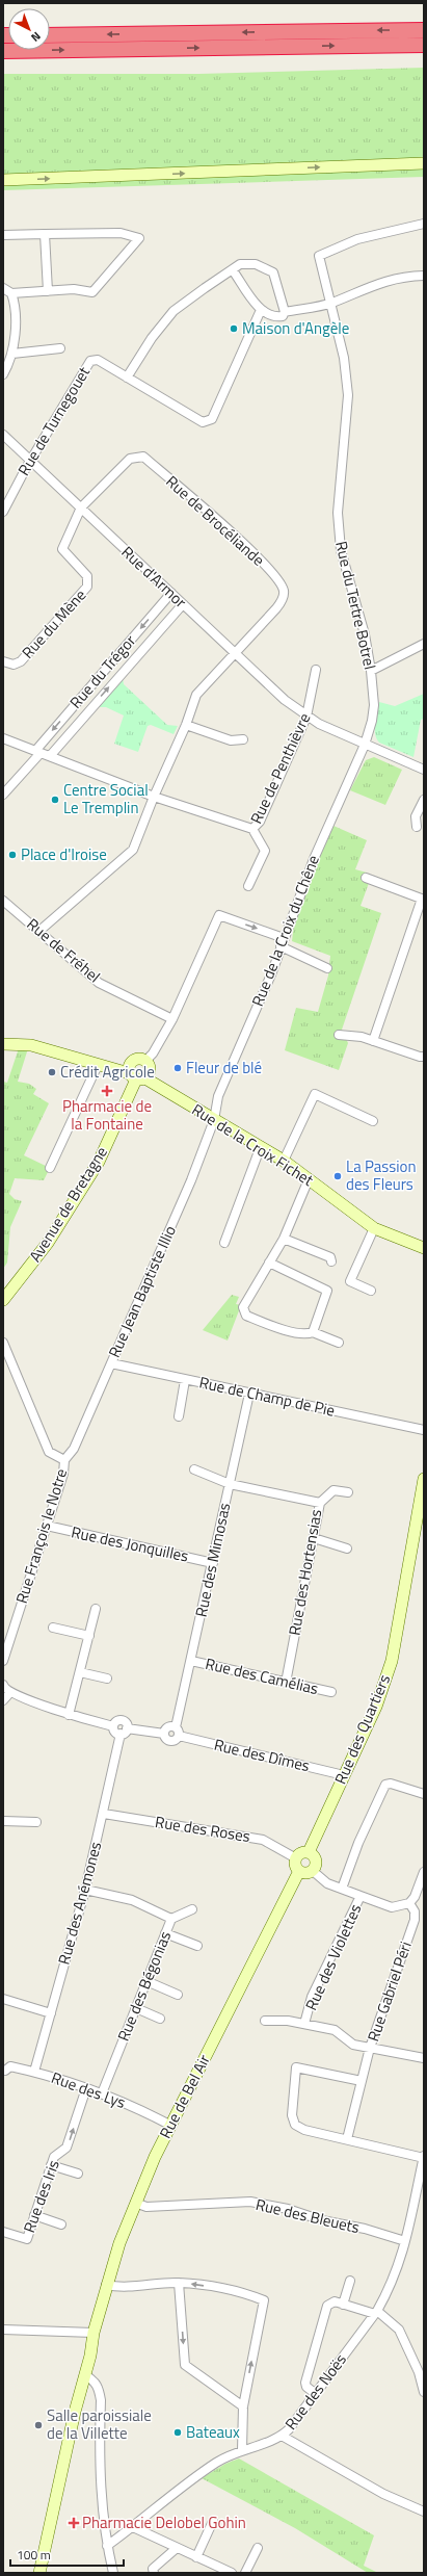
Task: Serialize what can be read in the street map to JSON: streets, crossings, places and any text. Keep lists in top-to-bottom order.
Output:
{
  "streets": {
    "main road": [
      "Rue de la Croix Fichet",
      "Avenue de Bretagne",
      "Rue des Quartiers",
      "Rue de Bel Air"
    ],
    "street": [
      "Rue de Turnegouet",
      "Rue de Brocéliande",
      "Rue d'Armor",
      "Rue du Tertre Botrel",
      "Rue du Mène",
      "Rue du Trégor",
      "Rue de Penthièvre",
      "Rue de la Croix du Chêne",
      "Rue de Fréhel",
      "Rue Jean Baptiste Illio",
      "Rue de Champ de Pie",
      "Rue François le Notre",
      "Rue des Jonquilles",
      "Rue des Mimosas",
      "Rue des Hortensias",
      "Rue des Camélias",
      "Rue des Dîmes",
      "Rue des Roses",
      "Rue des Anémones",
      "Rue des Violettes",
      "Rue des Bégonias",
      "Rue Gabriel Péri",
      "Rue des Lys",
      "Rue des Iris",
      "Rue des Bleuets",
      "Rue des Noës"
    ]
  },
  "crossings": [
    ["Rue de Turnegouet", "Rue d'Armor"],
    ["Rue de Brocéliande", "Rue d'Armor"],
    ["Rue de Brocéliande", "Rue du Mène"],
    ["Rue de Brocéliande", "Rue de Fréhel"],
    ["Rue d'Armor", "Rue du Tertre Botrel"],
    ["Rue d'Armor", "Rue du Mène"],
    ["Rue d'Armor", "Rue du Trégor"],
    ["Rue d'Armor", "Rue de Penthièvre"],
    ["Rue d'Armor", "Rue de la Croix du Chêne"],
    ["Rue du Tertre Botrel", "Rue de la Croix du Chêne"],
    ["Rue de la Croix du Chêne", "Rue de la Croix Fichet"],
    ["Rue de la Croix du Chêne", "Rue Jean Baptiste Illio"],
    ["Rue de la Croix Fichet", "Avenue de Bretagne"],
    ["Rue de la Croix Fichet", "Rue Jean Baptiste Illio"],
    ["Rue Jean Baptiste Illio", "Rue de Champ de Pie"],
    ["Rue Jean Baptiste Illio", "Rue François le Notre"],
    ["Rue de Champ de Pie", "Rue des Mimosas"],
    ["Rue François le Notre", "Rue des Jonquilles"],
    ["Rue des Jonquilles", "Rue des Mimosas"],
    ["Rue des Mimosas", "Rue des Hortensias"],
    ["Rue des Mimosas", "Rue des Camélias"],
    ["Rue des Hortensias", "Rue des Camélias"],
    ["Rue des Quartiers", "Rue des Dîmes"],
    ["Rue des Quartiers", "Rue des Roses"],
    ["Rue des Quartiers", "Rue des Violettes"],
    ["Rue des Quartiers", "Rue de Bel Air"],
    ["Rue des Roses", "Rue des Anémones"],
    ["Rue des Roses", "Rue des Violettes"],
    ["Rue des Roses", "Rue de Bel Air"],
    ["Rue des Anémones", "Rue des Bégonias"],
    ["Rue des Anémones", "Rue des Lys"],
    ["Rue des Violettes", "Rue de Bel Air"],
    ["Rue des Bégonias", "Rue des Lys"],
    ["Rue des Lys", "Rue de Bel Air"],
    ["Rue des Lys", "Rue des Iris"],
    ["Rue de Bel Air", "Rue des Bleuets"],
    ["Rue des Bleuets", "Rue des Noës"]
  ],
  "one_way": ["Rue des Iris"],
  "places": {
    "other": [
      "Maison d'Angèle",
      "Centre Social Le Tremplin",
      "Place d'Iroise",
      "Fleur de blé",
      "Crédit Agricole",
      "La Passion des Fleurs",
      "Salle paroissiale de la Villette",
      "Bateaux"
    ],
    "health": ["Pharmacie de la Fontaine", "Pharmacie Delobel Gohin"]
  },
  "scale_bar": "100 m",
  "north": "bottom right"
}
